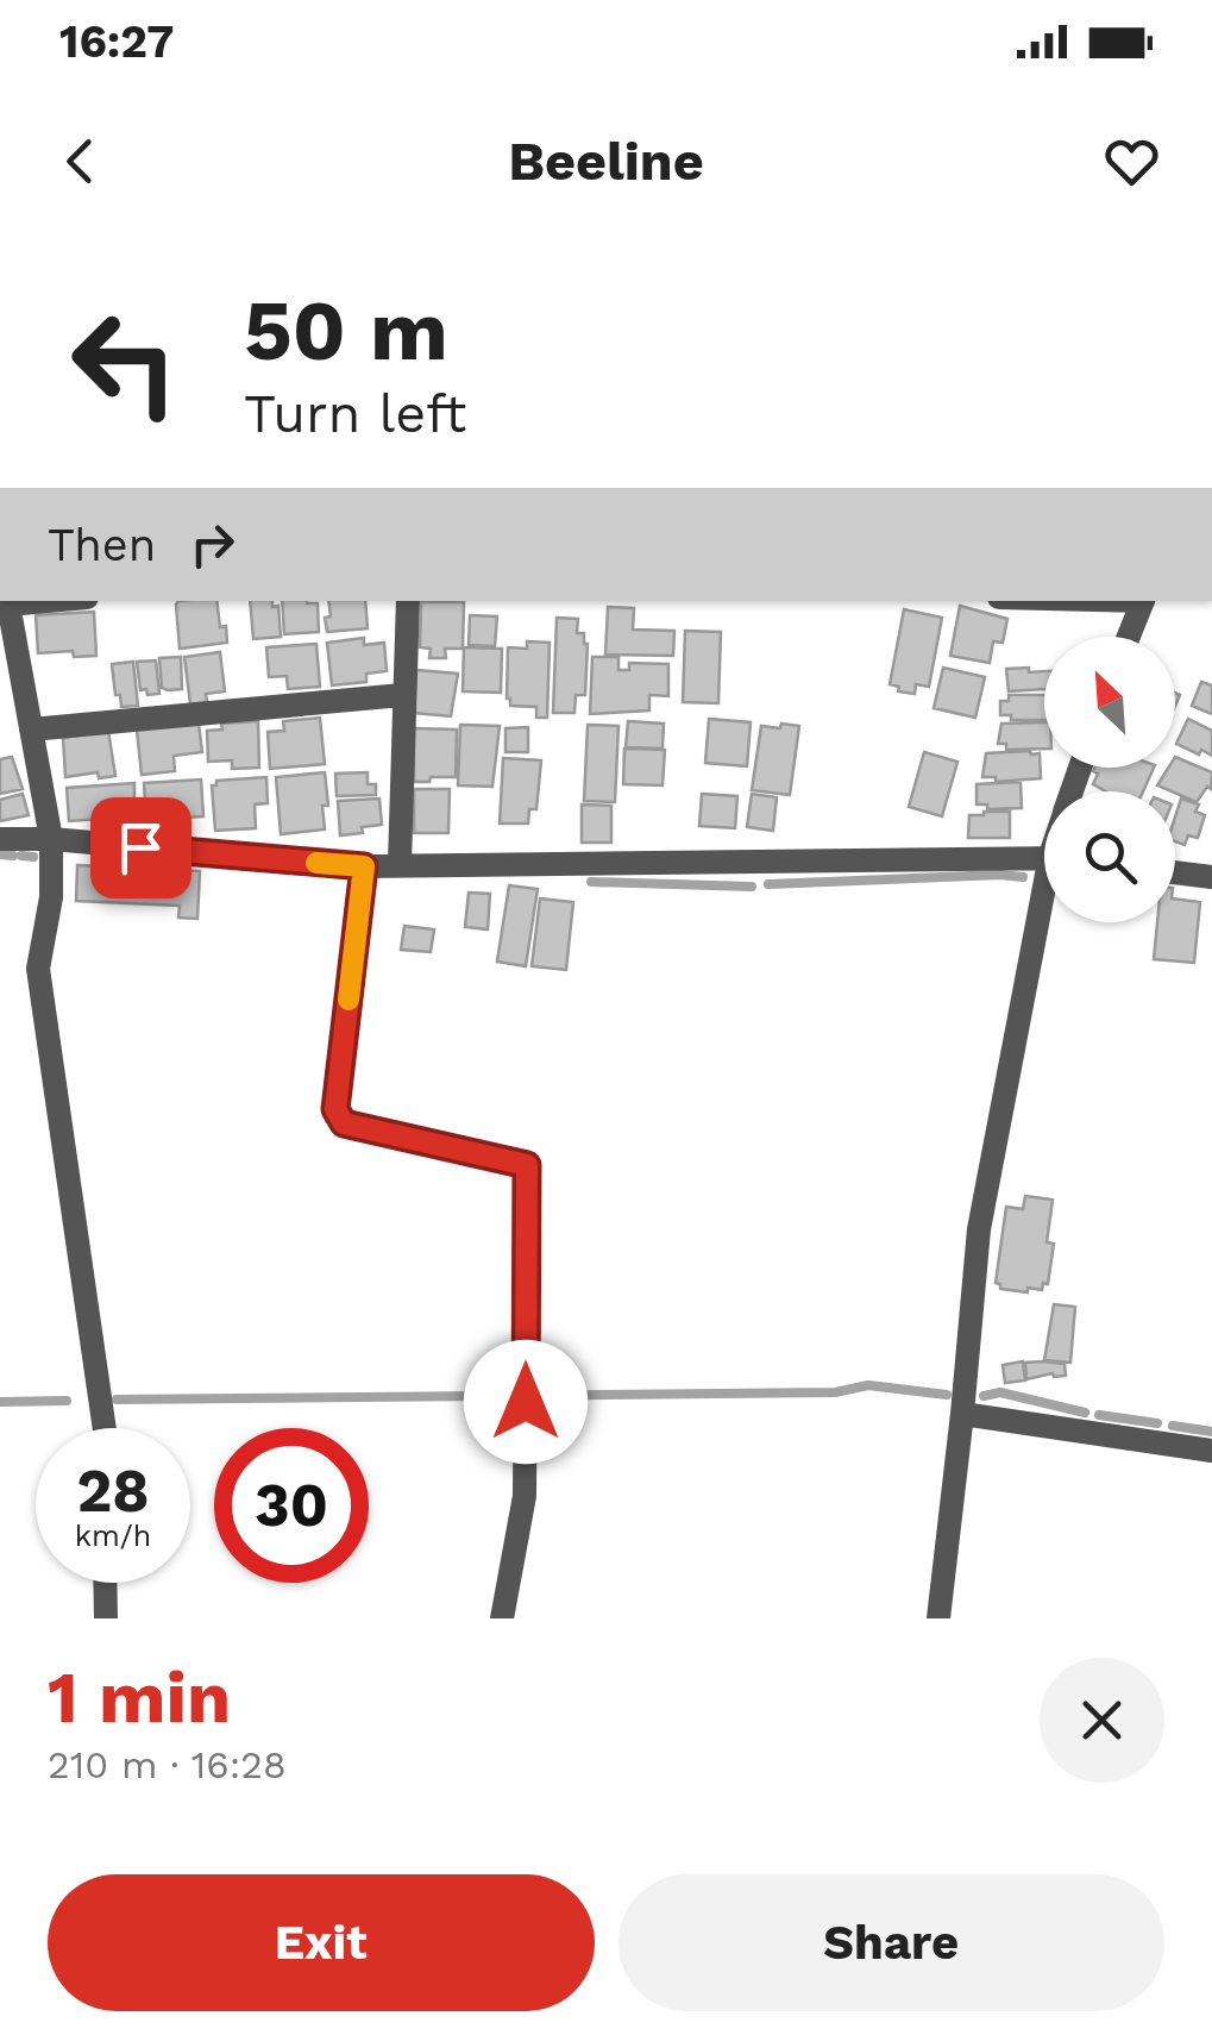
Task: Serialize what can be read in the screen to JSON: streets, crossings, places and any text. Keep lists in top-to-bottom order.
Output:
{
  "north": "top left",
  "page": {
    "status": "16:27",
    "header": "Beeline",
    "turn": ["50 m", "Turn left"],
    "then": "Then",
    "speed": "28 km/h",
    "limit": "30",
    "heading": ["1 min", "210 m · 16:28"],
    "buttons": ["Exit", "Share"]
  }
}
